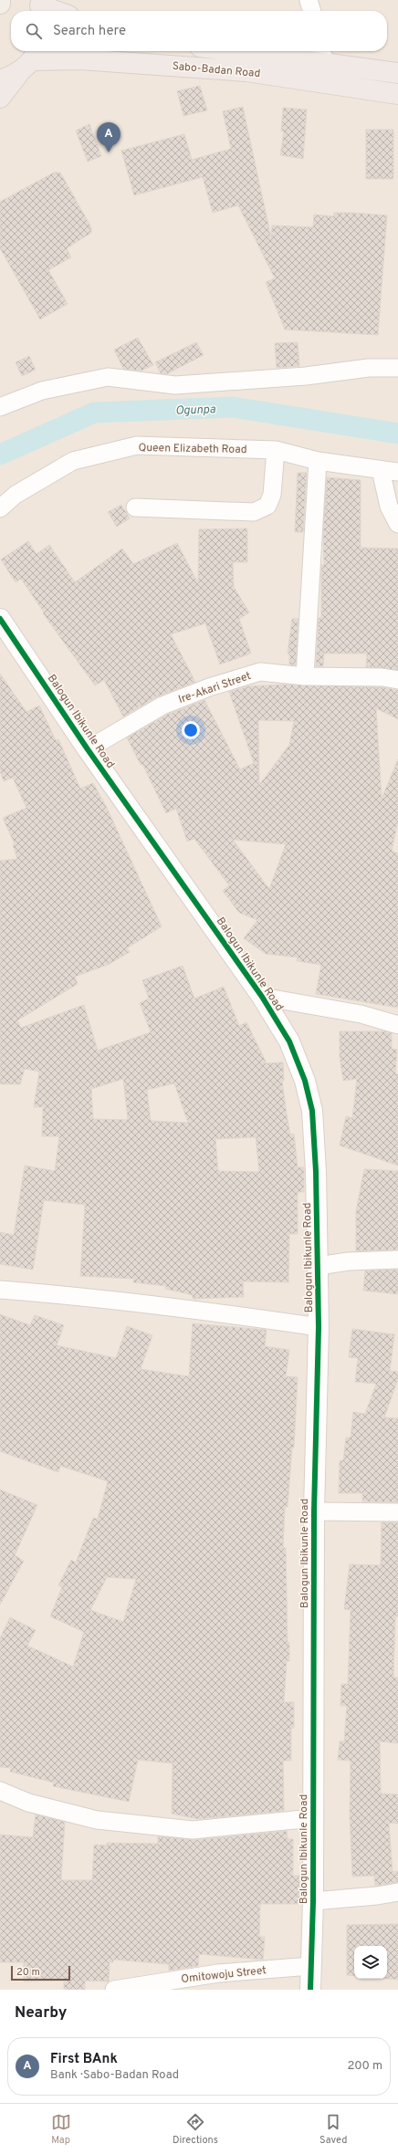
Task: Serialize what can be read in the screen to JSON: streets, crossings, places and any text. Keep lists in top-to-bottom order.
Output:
{
  "streets": {
    "highway": ["Sabo-Badan Road"],
    "street": [
      "Queen Elizabeth Road",
      "Ire-Akari Street",
      "Balogun Ibikunle Road",
      "Omitowoju Street"
    ]
  },
  "crossings": [
    ["Ire-Akari Street", "Balogun Ibikunle Road"],
    ["Balogun Ibikunle Road", "Omitowoju Street"]
  ],
  "water": ["Ogunpa"],
  "scale_bar": "20 m",
  "page": {
    "search": "Search here",
    "pins": "A",
    "scale": "20 m",
    "heading": "Nearby",
    "list": [
      {
        "mark": "A",
        "name": "First BAnk",
        "note": "Bank · Sabo-Badan Road",
        "value": "200 m"
      }
    ],
    "nav": ["Map", "Directions", "Saved"]
  }
}
